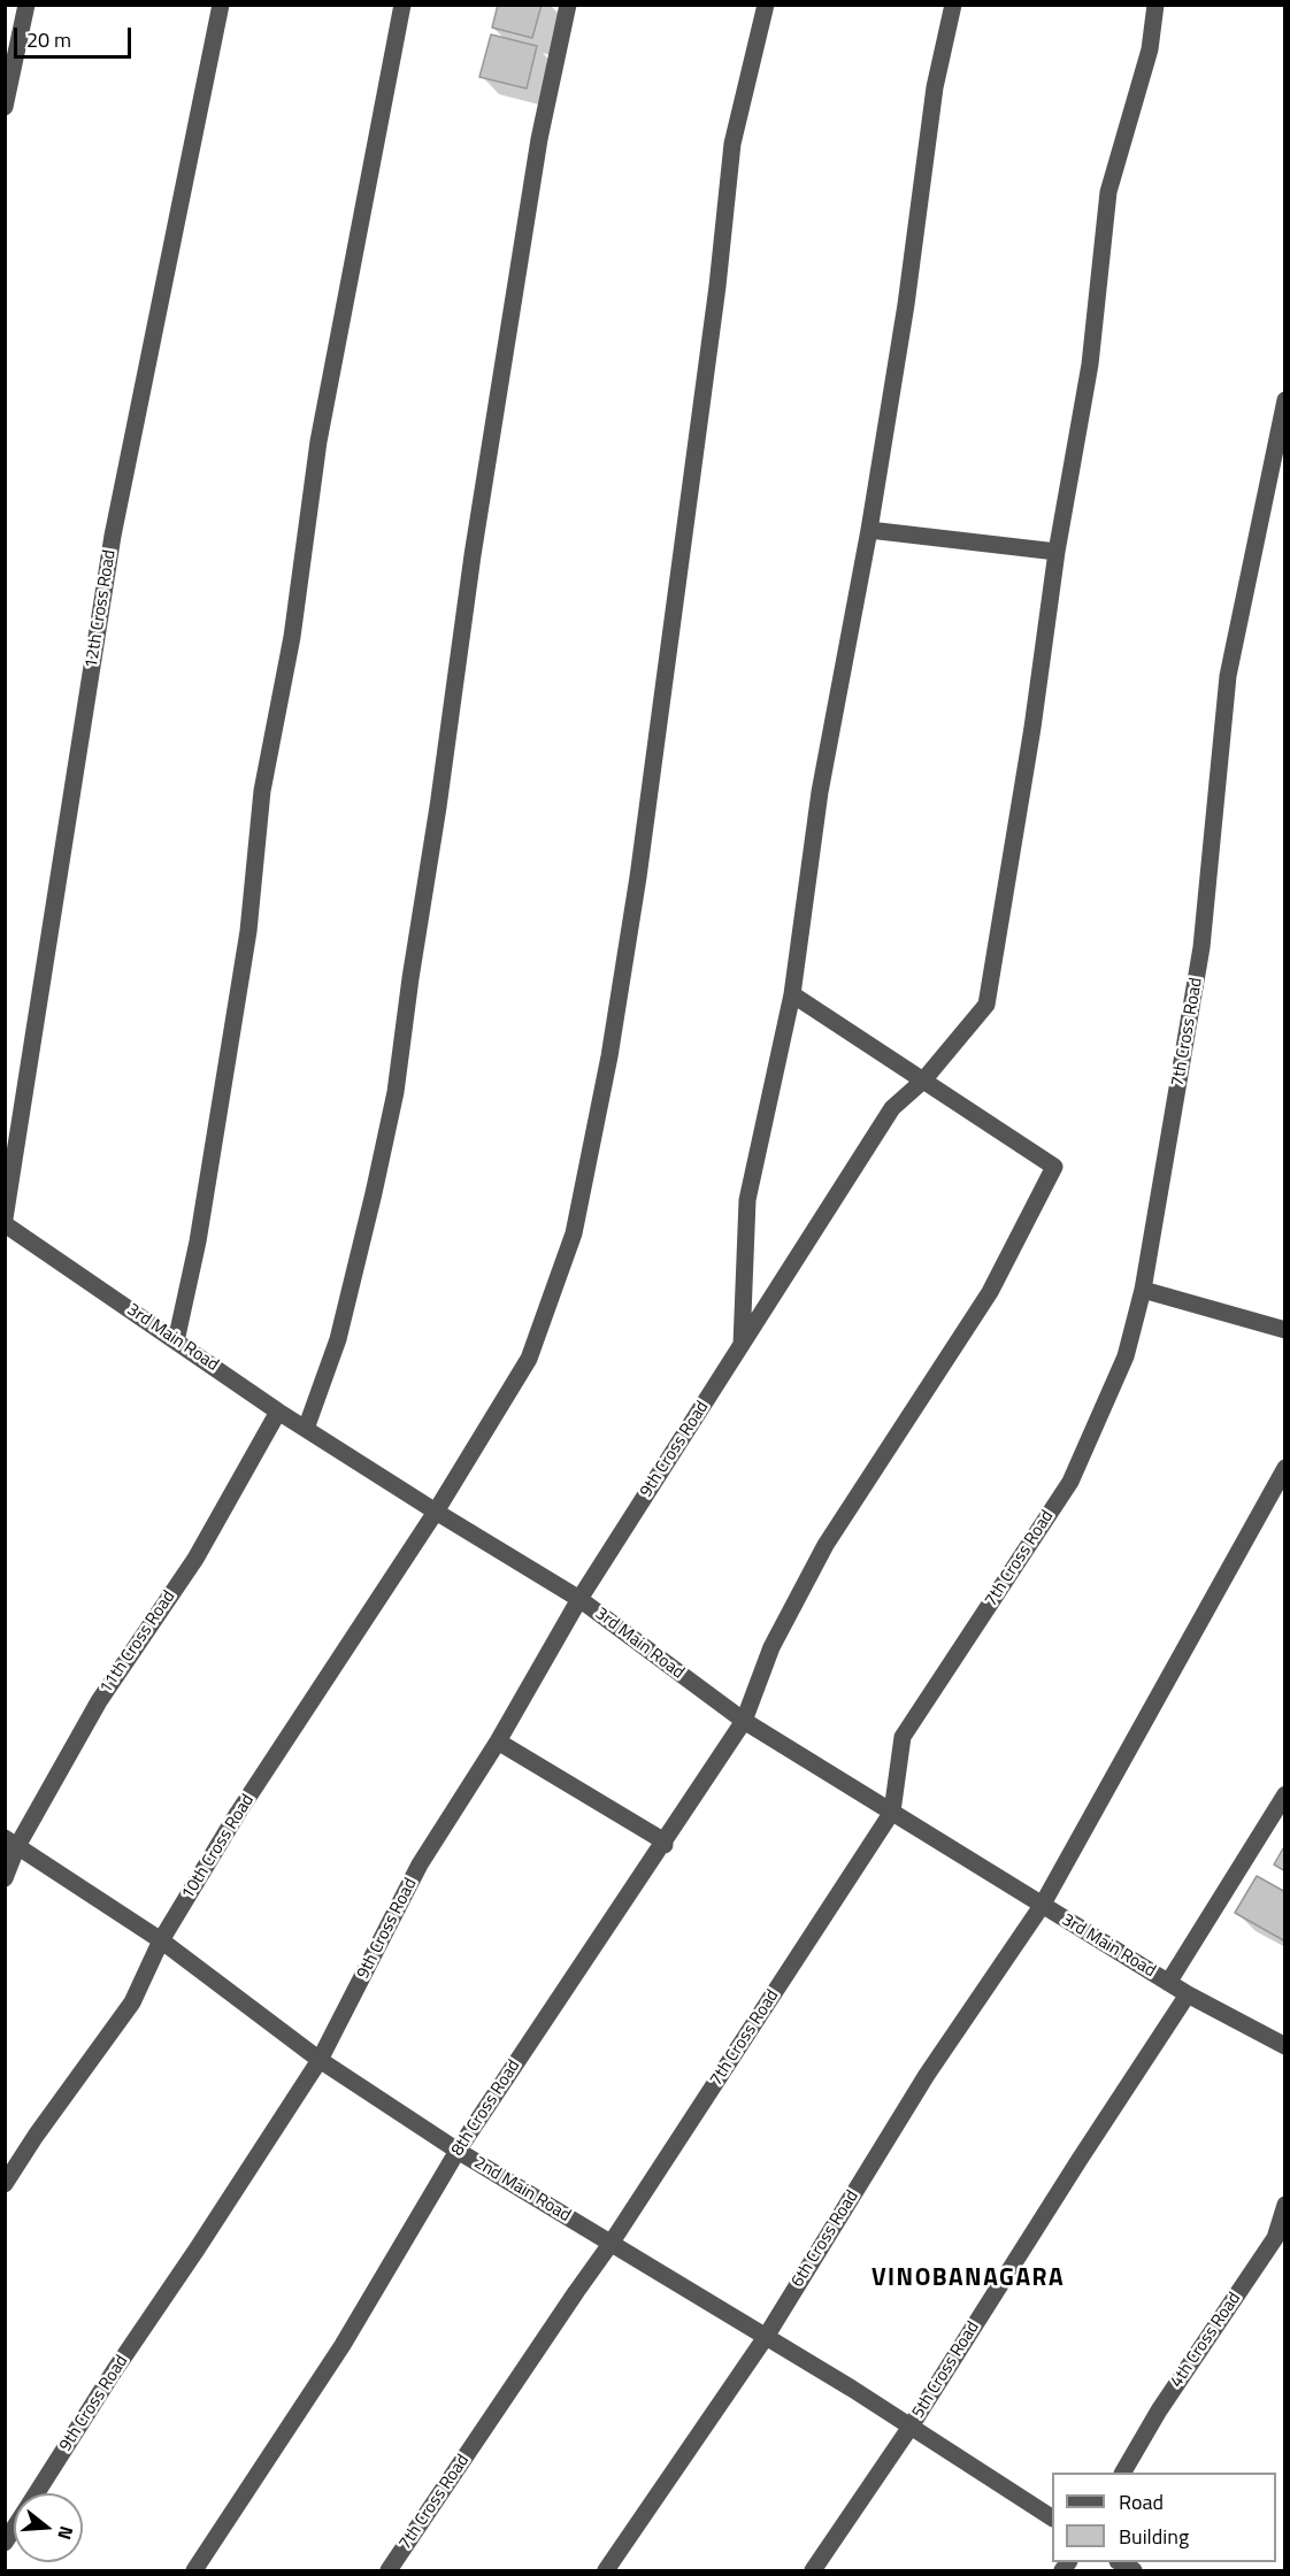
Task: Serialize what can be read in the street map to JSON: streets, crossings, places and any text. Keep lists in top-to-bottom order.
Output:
{
  "streets": {
    "street": [
      "12th Cross Road",
      "7th Cross Road",
      "3rd Main Road",
      "9th Cross Road",
      "11th Cross Road",
      "10th Cross Road",
      "8th Cross Road",
      "2nd Main Road",
      "6th Cross Road",
      "4th Cross Road",
      "5th Cross Road"
    ]
  },
  "crossings": [
    ["7th Cross Road", "3rd Main Road"],
    ["7th Cross Road", "2nd Main Road"],
    ["3rd Main Road", "9th Cross Road"],
    ["3rd Main Road", "11th Cross Road"],
    ["3rd Main Road", "10th Cross Road"],
    ["3rd Main Road", "8th Cross Road"],
    ["3rd Main Road", "6th Cross Road"],
    ["3rd Main Road", "5th Cross Road"],
    ["9th Cross Road", "2nd Main Road"],
    ["11th Cross Road", "2nd Main Road"],
    ["10th Cross Road", "2nd Main Road"],
    ["8th Cross Road", "2nd Main Road"],
    ["2nd Main Road", "6th Cross Road"],
    ["2nd Main Road", "5th Cross Road"]
  ],
  "districts": ["VINOBANAGARA"],
  "legend": ["Road", "Building"],
  "scale_bar": "20 m",
  "north": "right"
}
